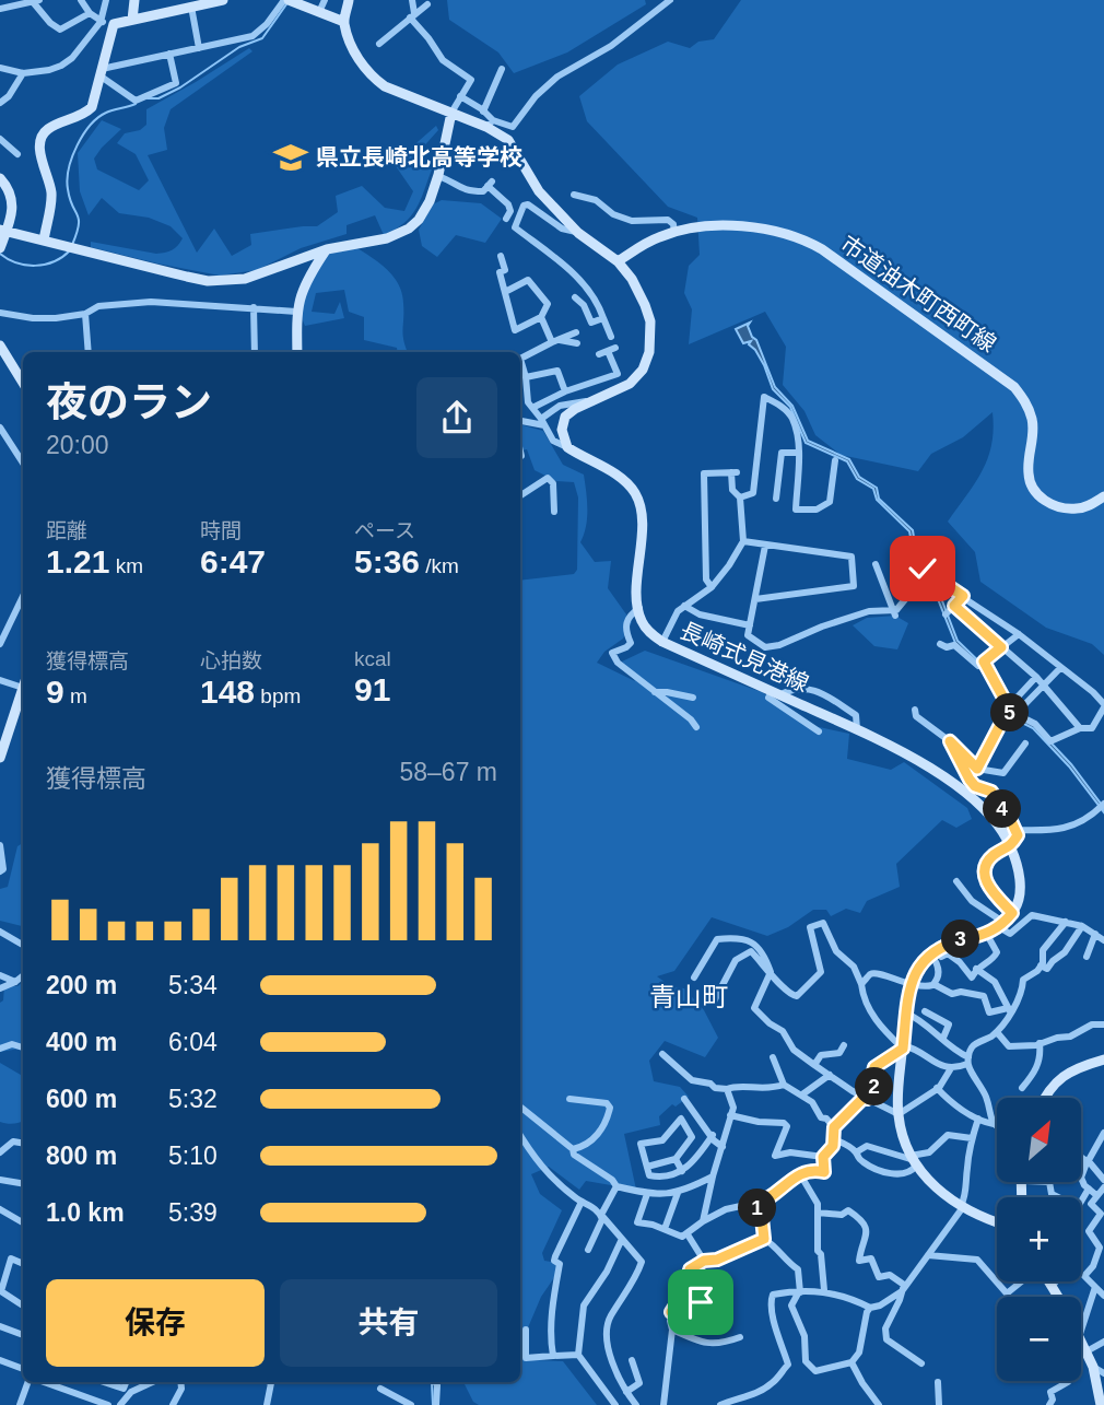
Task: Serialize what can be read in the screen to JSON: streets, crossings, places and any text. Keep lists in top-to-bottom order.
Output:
{
  "streets": {
    "street": ["市道油木町西町線", "長崎式見港線"]
  },
  "districts": ["青山町"],
  "places": {
    "school or university": ["県立長崎北高等学校"]
  },
  "north": "top right",
  "page": {
    "heading": ["夜のラン", "20:00"],
    "stats": [
      ["距離", "1.21 km"],
      ["時間", "6:47"],
      ["ペース", "5:36 /km"],
      ["獲得標高", "9 m"],
      ["心拍数", "148 bpm"],
      ["kcal", "91"]
    ],
    "pins": [
      "5",
      "4",
      "3",
      "2",
      "1"
    ],
    "chart": ["獲得標高", "58–67 m"],
    "list": [
      {
        "name": "200 m",
        "note": "5:34"
      },
      {
        "name": "400 m",
        "note": "6:04"
      },
      {
        "name": "600 m",
        "note": "5:32"
      },
      {
        "name": "800 m",
        "note": "5:10"
      },
      {
        "name": "1.0 km",
        "note": "5:39"
      }
    ],
    "map_buttons": ["+", "−"],
    "buttons": ["保存", "共有"]
  }
}
